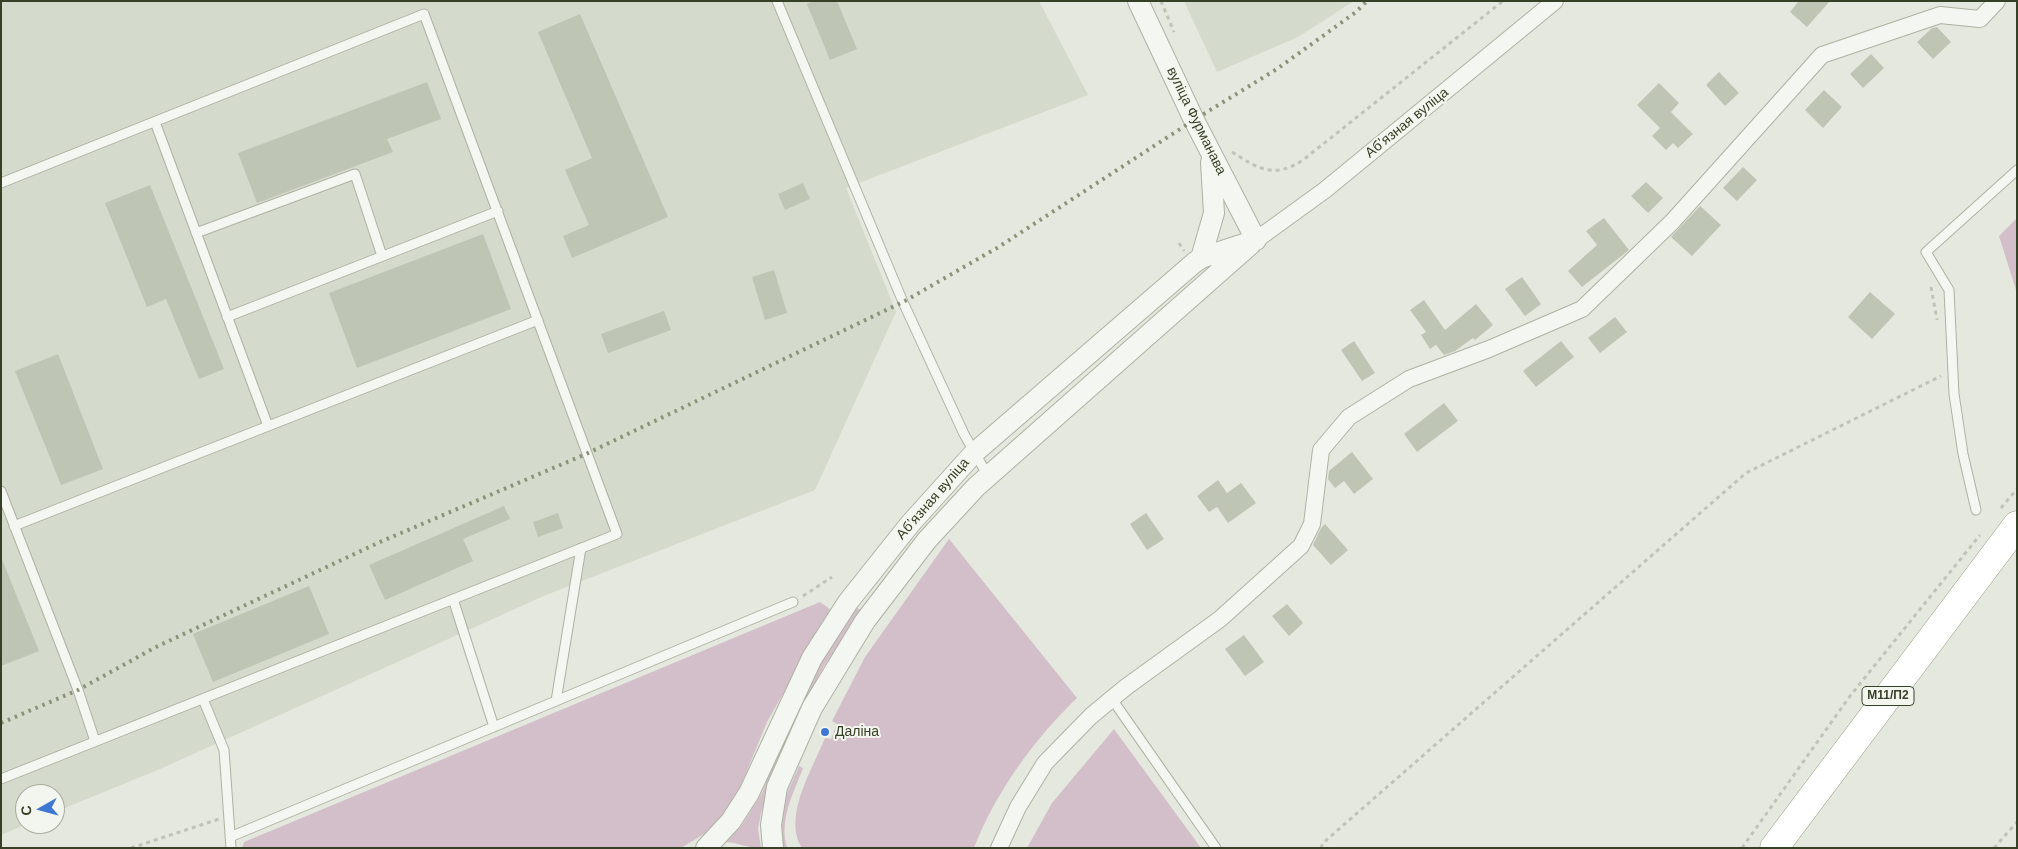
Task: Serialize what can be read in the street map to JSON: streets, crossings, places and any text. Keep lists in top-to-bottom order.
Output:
{
  "streets": {
    "highway": ["М11/П2"],
    "street": ["вуліца Фурманава", "Абʼязная вуліца"]
  },
  "crossings": [
    ["вуліца Фурманава", "Абʼязная вуліца"]
  ],
  "places": ["Даліна"],
  "north": "left"
}
